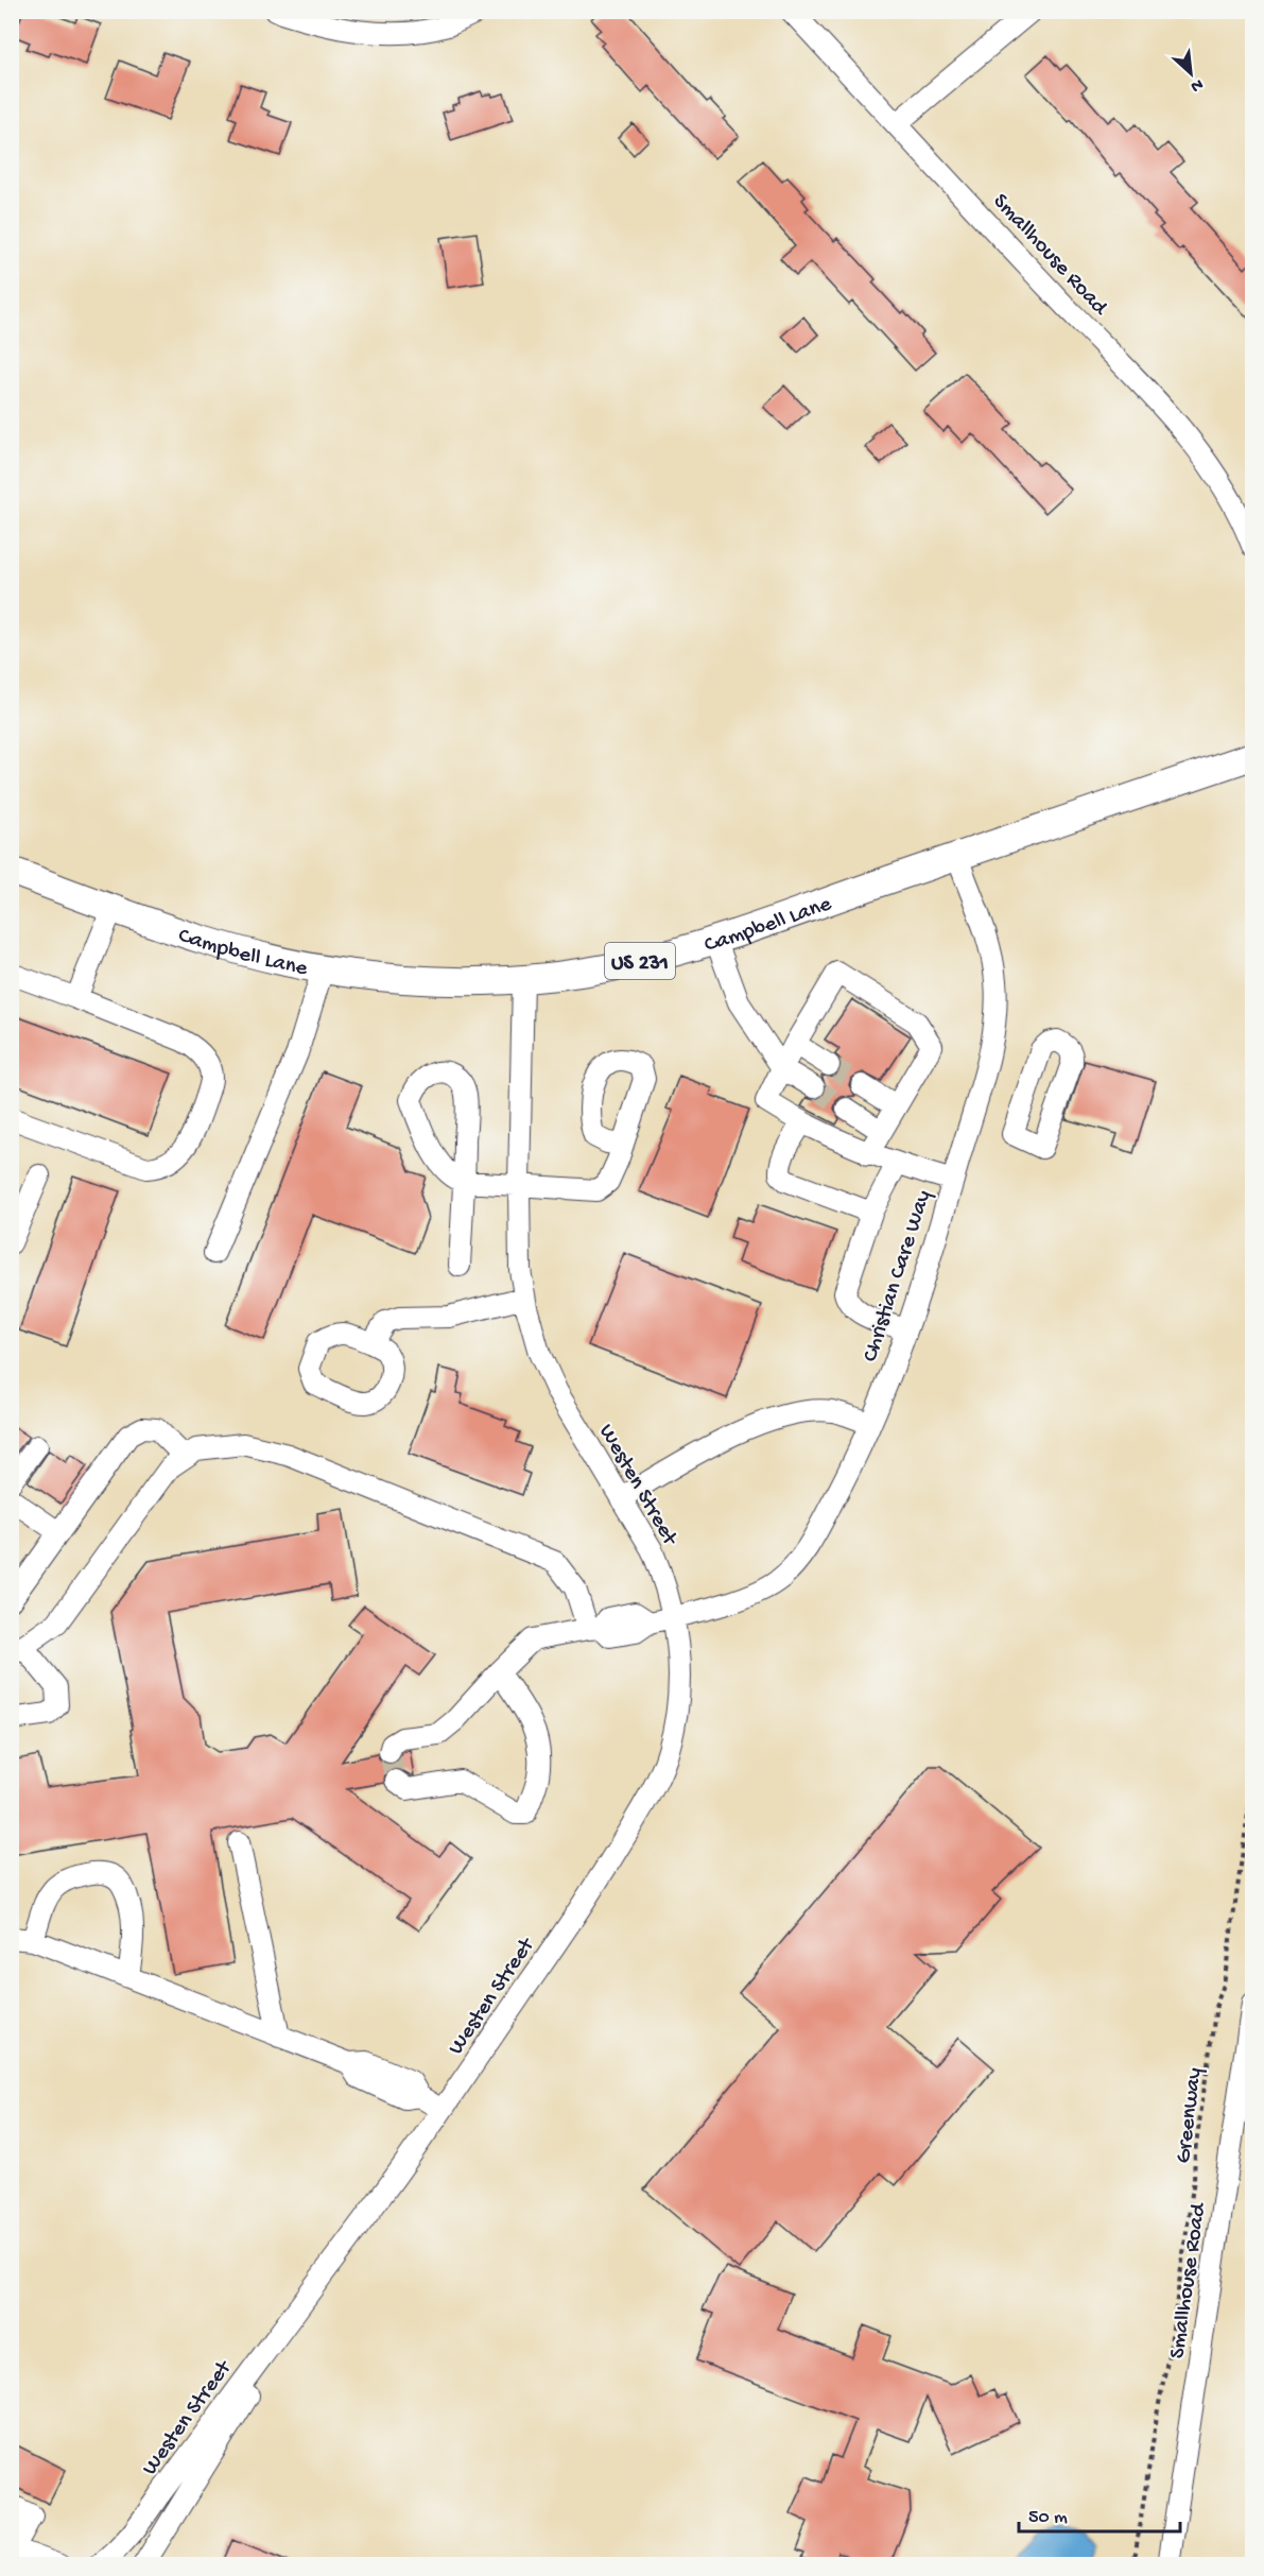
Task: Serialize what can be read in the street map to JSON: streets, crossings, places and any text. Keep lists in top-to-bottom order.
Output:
{
  "streets": {
    "main road": ["Campbell Lane", "US 231"],
    "street": ["Smallhouse Road", "Christian Care Way", "Westen Street"],
    "path": ["Greenway"]
  },
  "crossings": [
    ["Campbell Lane", "Christian Care Way"],
    ["Campbell Lane", "Westen Street"],
    ["Christian Care Way", "Westen Street"]
  ],
  "scale_bar": "50 m",
  "north": "bottom right"
}
